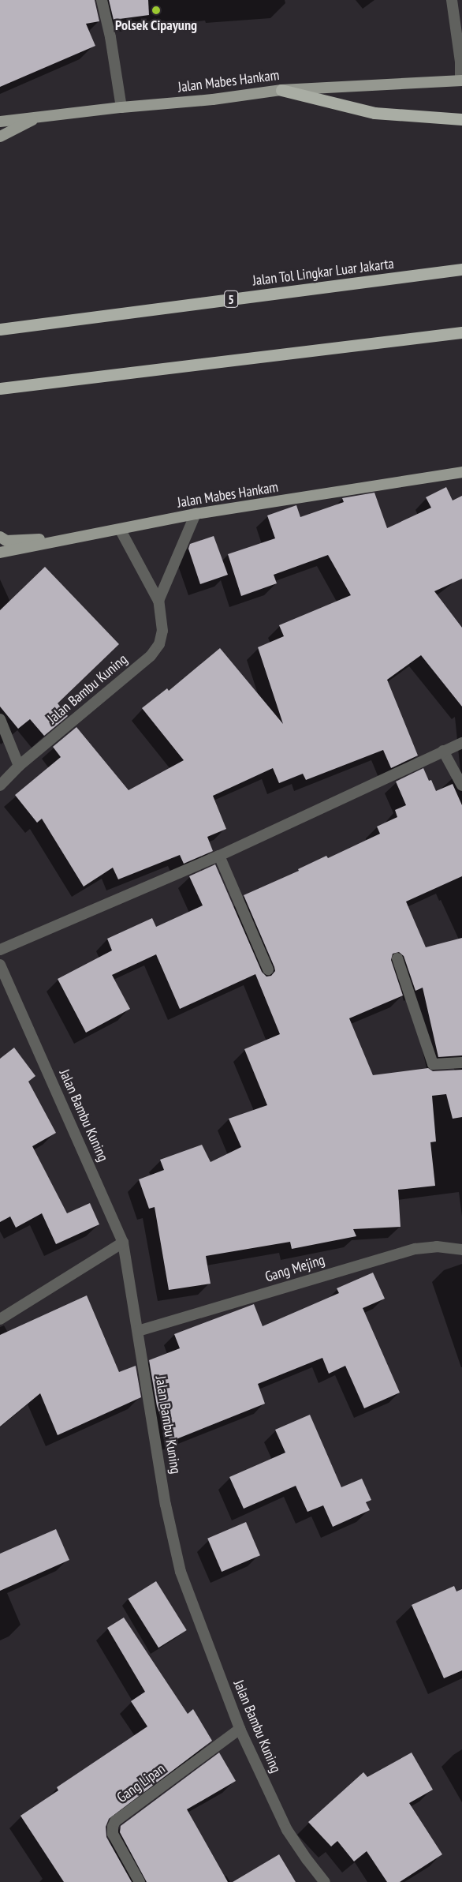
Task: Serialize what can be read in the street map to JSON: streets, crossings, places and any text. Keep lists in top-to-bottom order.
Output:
{
  "streets": {
    "highway": ["Jalan Tol Lingkar Luar Jakarta", "5"],
    "main road": ["Jalan Mabes Hankam"],
    "street": ["Jalan Bambu Kuning", "Gang Mejing", "Gang Lipan"]
  },
  "crossings": [
    ["Jalan Mabes Hankam", "Jalan Bambu Kuning"],
    ["Jalan Bambu Kuning", "Gang Mejing"],
    ["Jalan Bambu Kuning", "Gang Lipan"]
  ],
  "places": ["Polsek Cipayung"]
}
